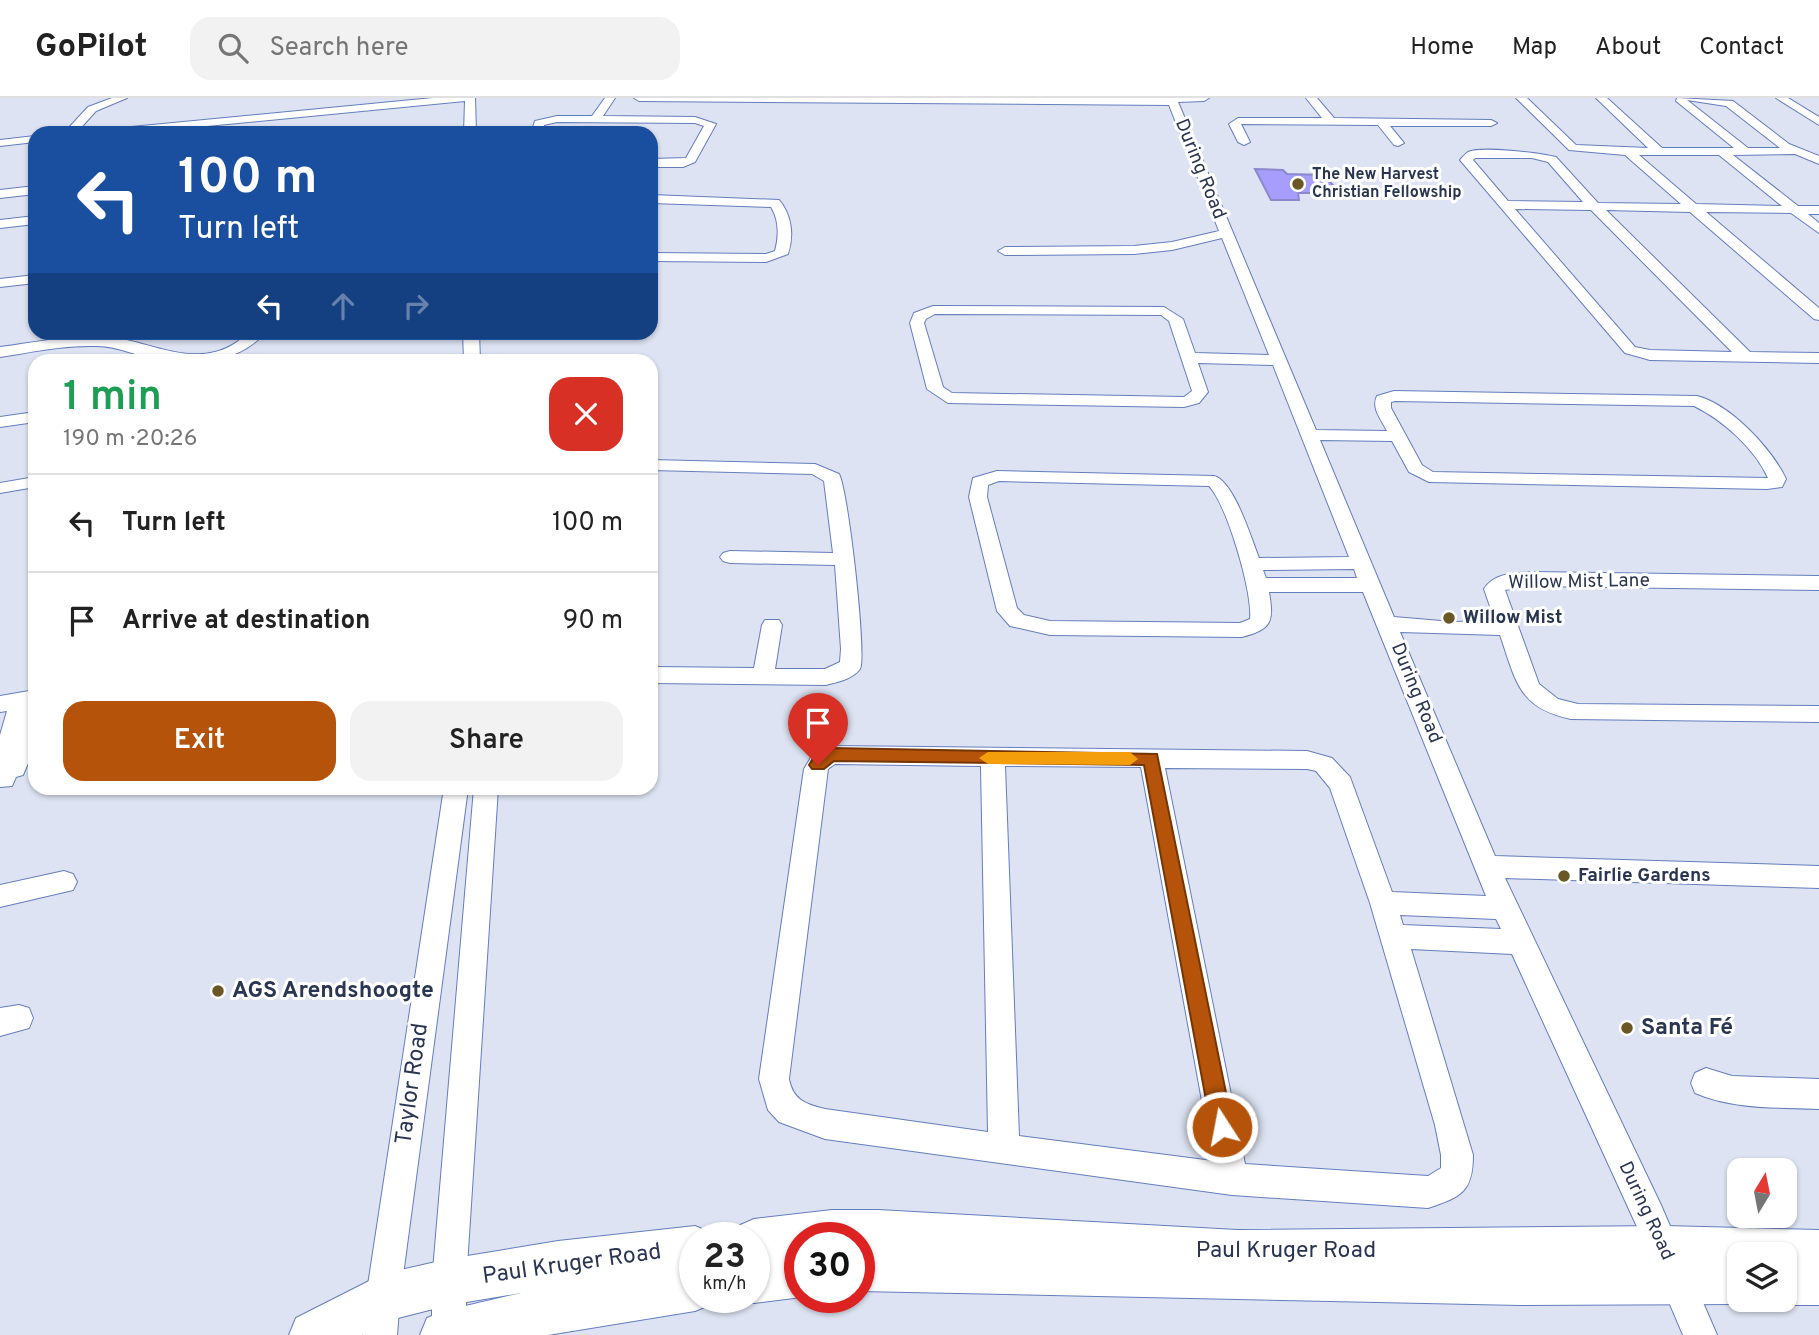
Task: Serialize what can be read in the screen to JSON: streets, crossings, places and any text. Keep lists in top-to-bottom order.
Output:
{
  "streets": {
    "street": [
      "During Road",
      "Willow Mist Lane",
      "Taylor Road",
      "Paul Kruger Road"
    ]
  },
  "crossings": [
    ["During Road", "Paul Kruger Road"],
    ["Taylor Road", "Paul Kruger Road"]
  ],
  "places": [
    "The New Harvest Christian Fellowship",
    "Willow Mist",
    "Fairlie Gardens",
    "AGS Arendshoogte",
    "Santa Fé"
  ],
  "north": "top",
  "page": {
    "header": "GoPilot",
    "search": "Search here",
    "nav": [
      "Home",
      "Map",
      "About",
      "Contact"
    ],
    "turn": ["100 m", "Turn left"],
    "heading": ["1 min", "190 m · 20:26"],
    "list": [
      {
        "name": "Turn left",
        "value": "100 m"
      },
      {
        "name": "Arrive at destination",
        "value": "90 m"
      }
    ],
    "buttons": ["Exit", "Share"],
    "speed": "23 km/h",
    "limit": "30"
  }
}
